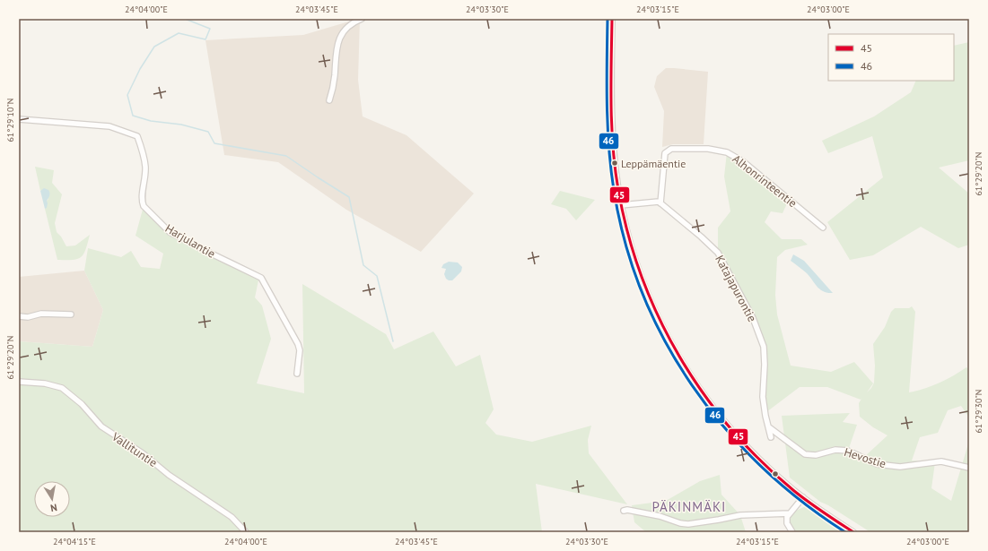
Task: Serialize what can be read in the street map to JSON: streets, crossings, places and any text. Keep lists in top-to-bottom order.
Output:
{
  "streets": {
    "street": [
      "Alhonrinteentie",
      "Harjulantie",
      "Katajapurontie",
      "Vallituntie",
      "Hevostie"
    ]
  },
  "crossings": [
    ["Alhonrinteentie", "Katajapurontie"],
    ["Katajapurontie", "Hevostie"]
  ],
  "districts": ["PÄKINMÄKI"],
  "places": ["Leppämäentie"],
  "lines": ["transit line 45", "transit line 46"],
  "legend": ["45", "46"],
  "north": "bottom",
  "coordinates": [
    "24°04'00\"E",
    "24°03'45\"E",
    "24°03'30\"E",
    "24°03'15\"E",
    "24°03'00\"E",
    "61°29'10\"N",
    "61°29'20\"N",
    "61°29'30\"N",
    "24°04'15\"E"
  ]
}
